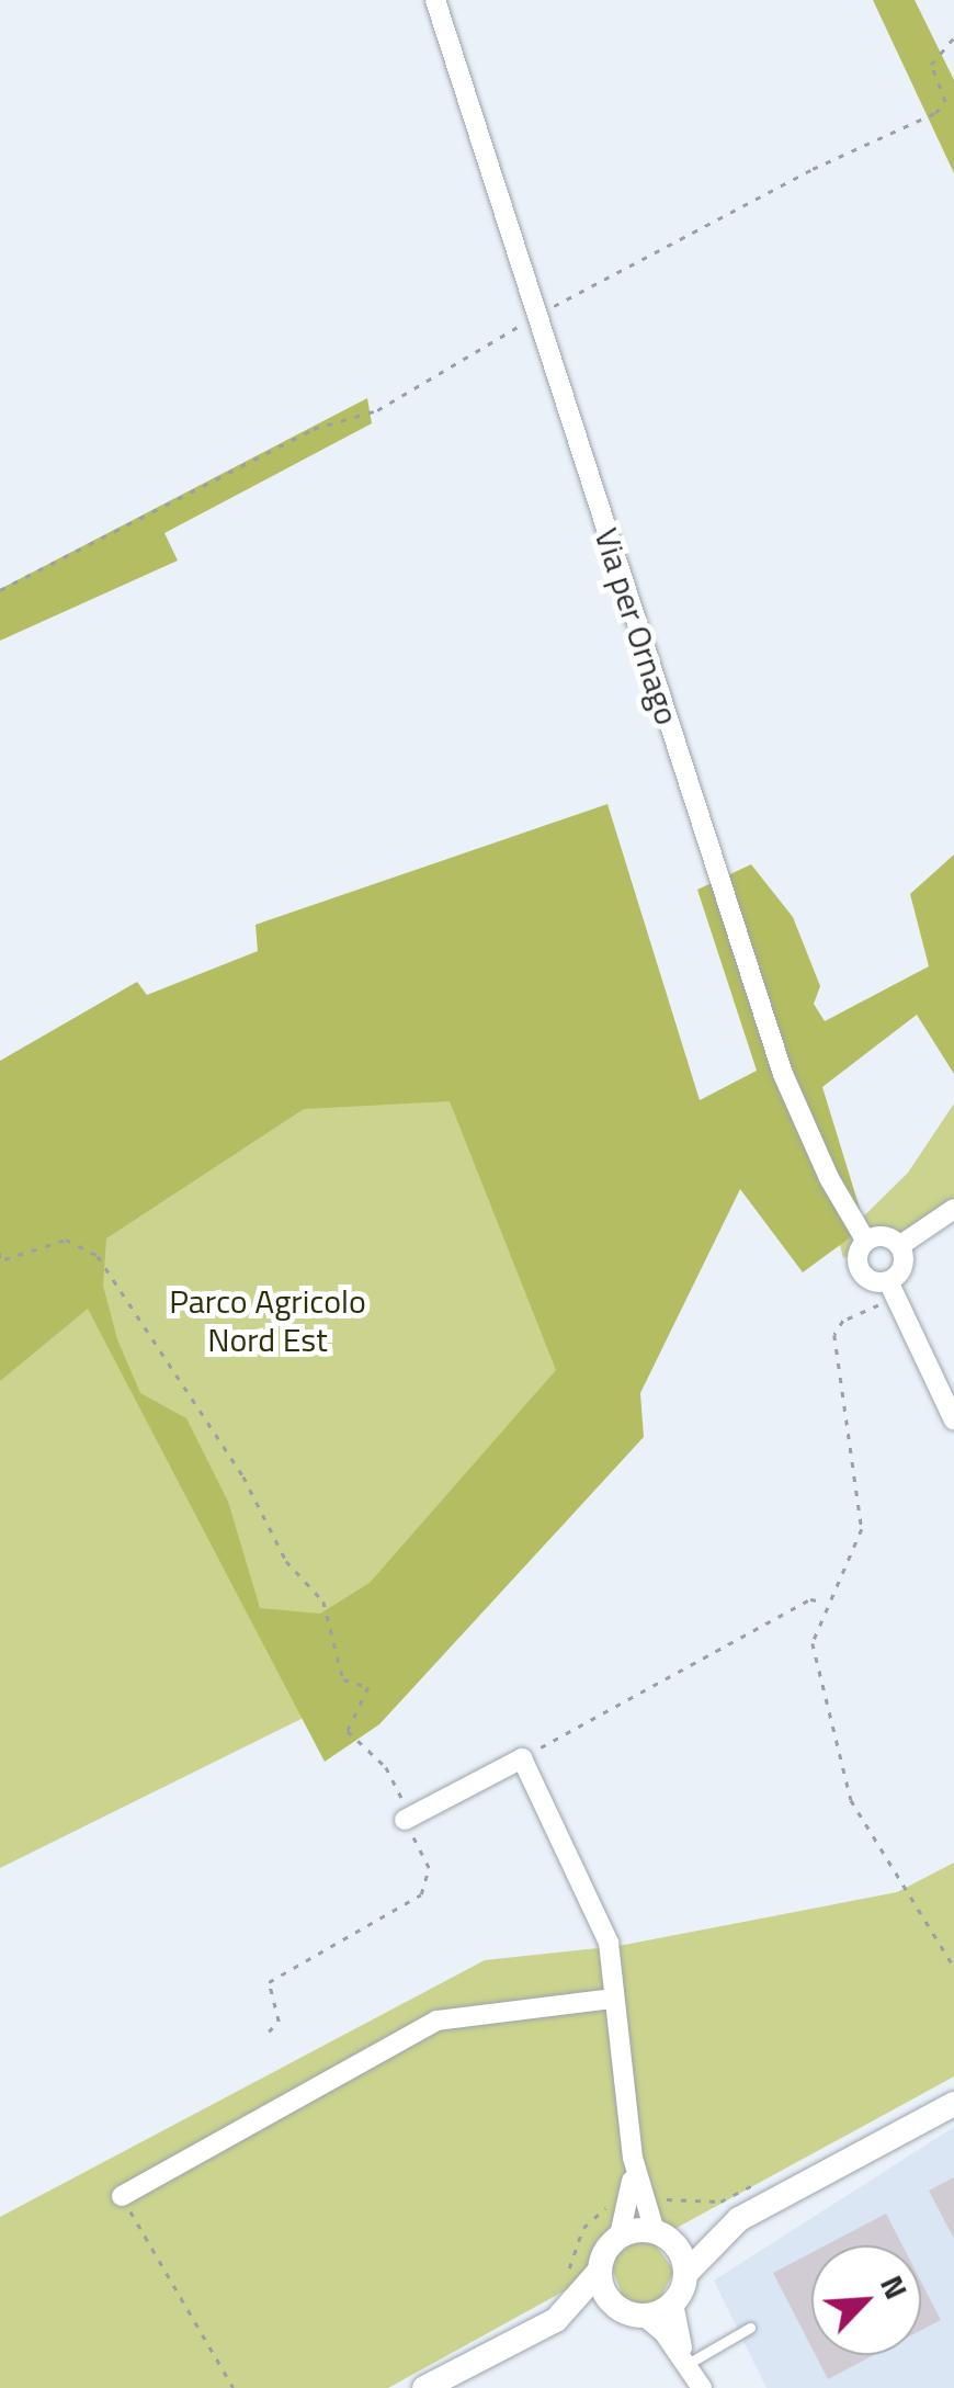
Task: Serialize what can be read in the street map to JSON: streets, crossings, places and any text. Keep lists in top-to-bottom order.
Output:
{
  "streets": {
    "street": ["Via per Ornago"]
  },
  "parks": ["Parco Agricolo Nord Est"],
  "north": "top right"
}
